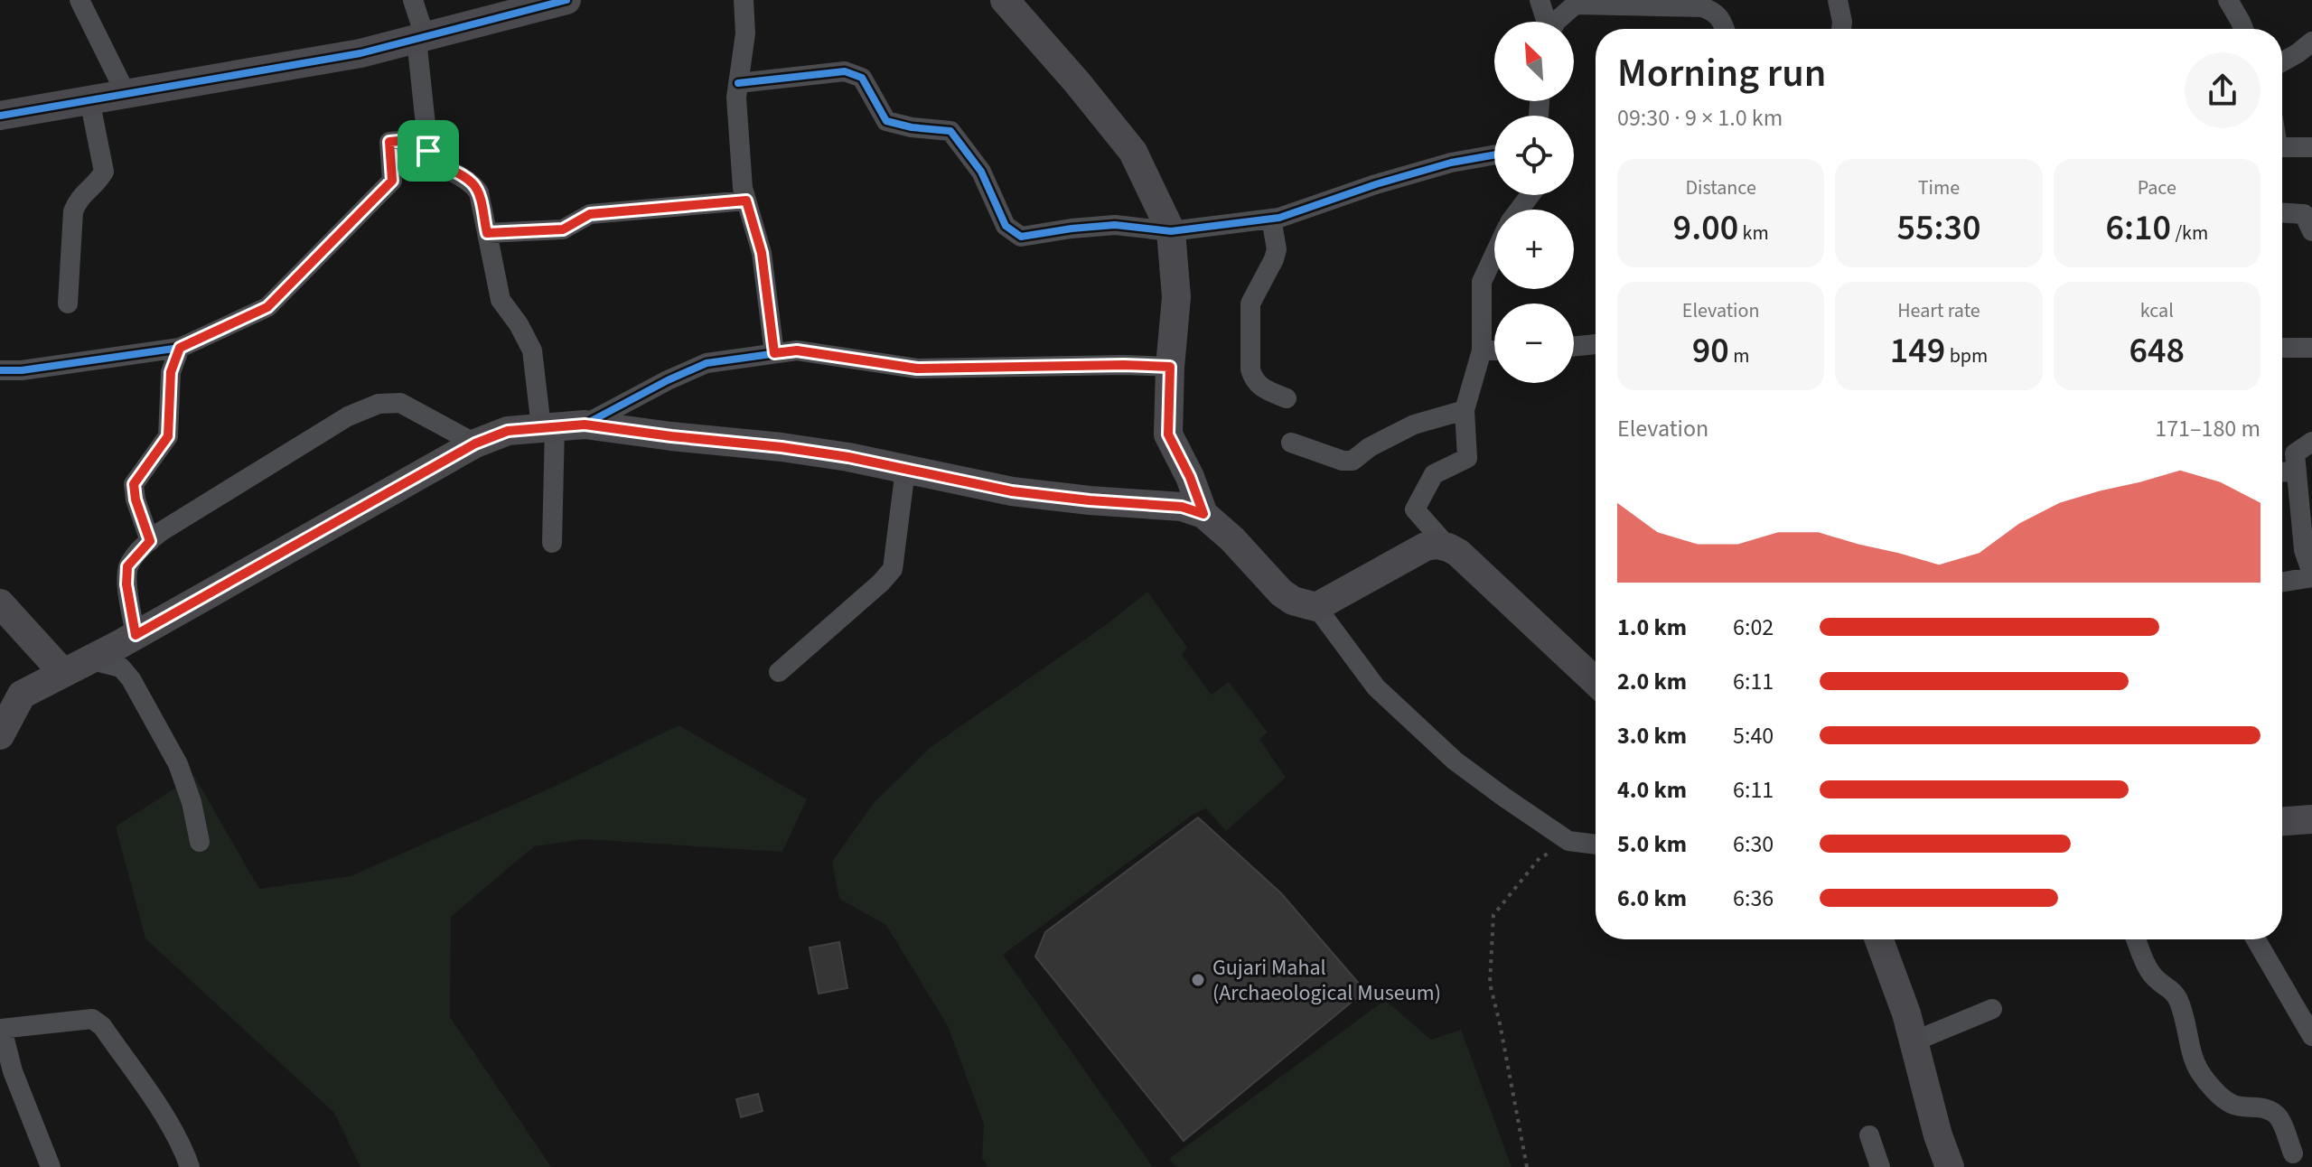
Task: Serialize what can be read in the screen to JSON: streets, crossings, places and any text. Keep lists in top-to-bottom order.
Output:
{
  "places": ["Gujari Mahal (Archaeological Museum)"],
  "north": "top left",
  "page": {
    "map_buttons": ["+", "−"],
    "heading": ["Morning run", "09:30 · 9 × 1.0 km"],
    "stats": [
      ["Distance", "9.00 km"],
      ["Time", "55:30"],
      ["Pace", "6:10 /km"],
      ["Elevation", "90 m"],
      ["Heart rate", "149 bpm"],
      ["kcal", "648"]
    ],
    "chart": ["Elevation", "171–180 m"],
    "list": [
      {
        "name": "1.0 km",
        "note": "6:02"
      },
      {
        "name": "2.0 km",
        "note": "6:11"
      },
      {
        "name": "3.0 km",
        "note": "5:40"
      },
      {
        "name": "4.0 km",
        "note": "6:11"
      },
      {
        "name": "5.0 km",
        "note": "6:30"
      },
      {
        "name": "6.0 km",
        "note": "6:36"
      }
    ]
  }
}
